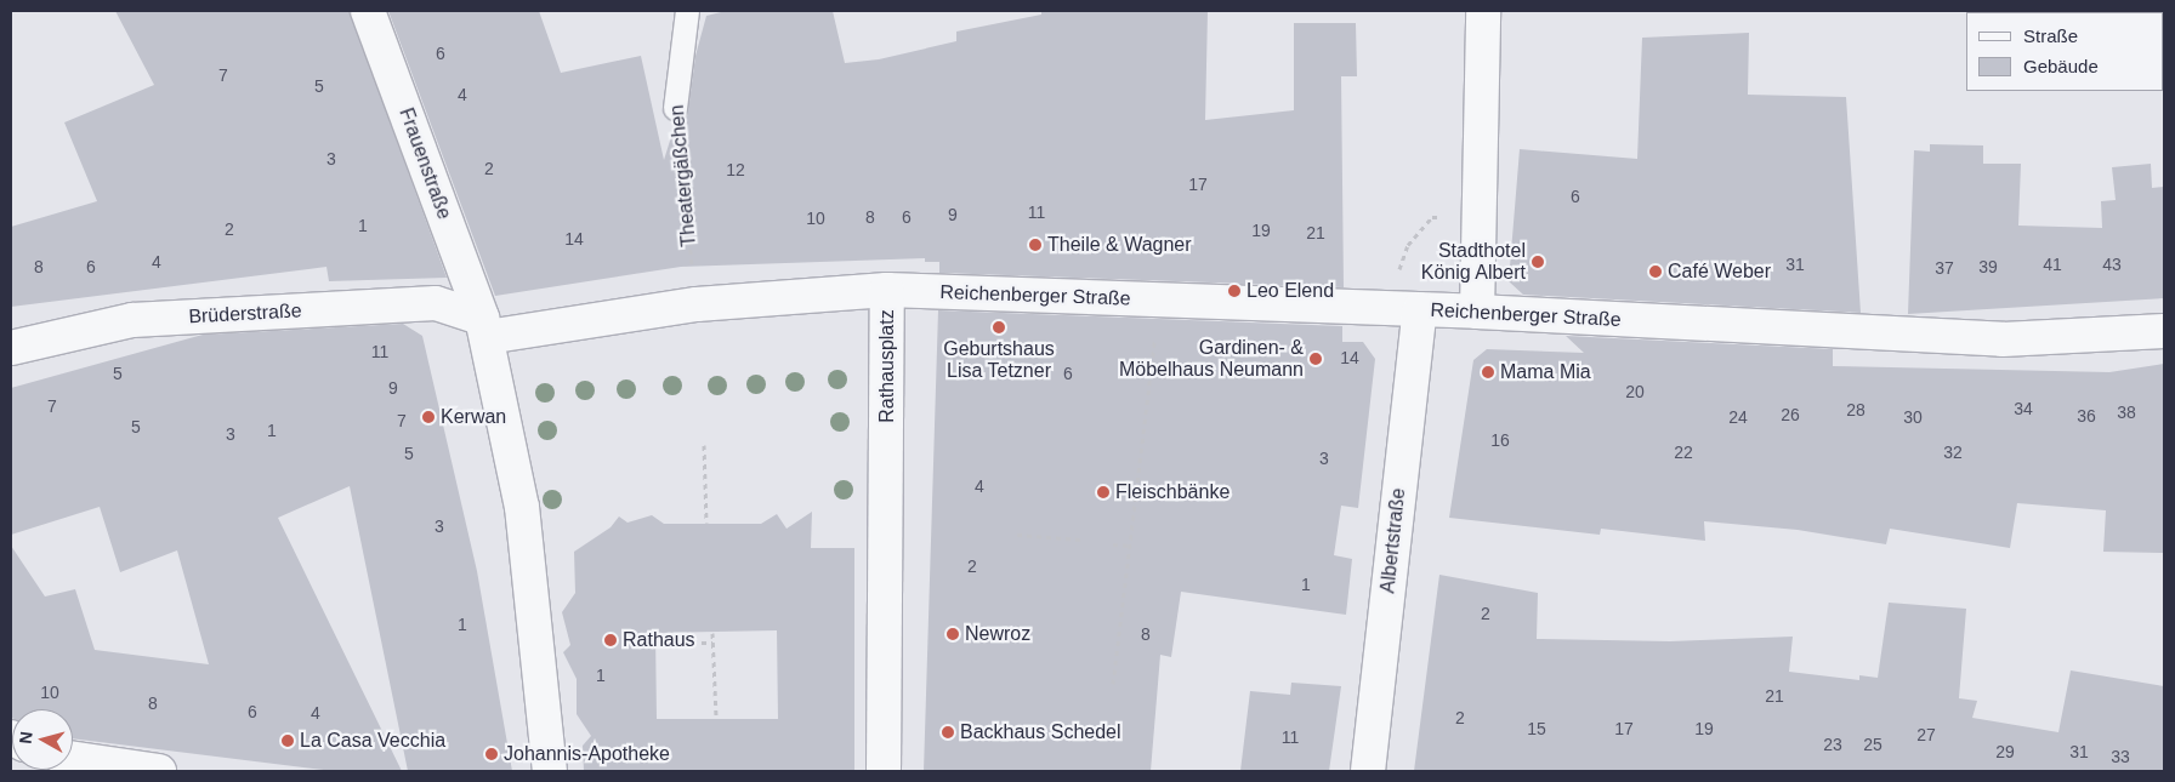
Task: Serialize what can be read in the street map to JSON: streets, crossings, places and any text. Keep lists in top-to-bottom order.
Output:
{
  "streets": {
    "street": [
      "Frauenstraße",
      "Reichenberger Straße",
      "Brüderstraße",
      "Rathausplatz",
      "Albertstraße"
    ],
    "lane": ["Theatergäßchen"]
  },
  "crossings": [
    ["Frauenstraße", "Brüderstraße"],
    ["Frauenstraße", "Rathausplatz"],
    ["Theatergäßchen", "Rathausplatz"],
    ["Reichenberger Straße", "Rathausplatz"],
    ["Reichenberger Straße", "Albertstraße"],
    ["Brüderstraße", "Rathausplatz"]
  ],
  "places": [
    "Theile & Wagner",
    "Stadthotel König Albert",
    "Café Weber",
    "Leo Elend",
    "Geburtshaus Lisa Tetzner",
    "Gardinen- & Möbelhaus Neumann",
    "Mama Mia",
    "Kerwan",
    "Fleischbänke",
    "Newroz",
    "Rathaus",
    "Backhaus Schedel",
    "La Casa Vecchia",
    "Johannis-Apotheke"
  ],
  "house_numbers": [
    "6",
    "7",
    "5",
    "4",
    "3",
    "2",
    "12",
    "17",
    "6",
    "11",
    "9",
    "8",
    "6",
    "10",
    "1",
    "2",
    "19",
    "21",
    "14",
    "4",
    "31",
    "41",
    "43",
    "8",
    "6",
    "39",
    "37",
    "11",
    "14",
    "5",
    "6",
    "9",
    "20",
    "7",
    "34",
    "28",
    "38",
    "26",
    "36",
    "24",
    "30",
    "7",
    "5",
    "1",
    "3",
    "16",
    "22",
    "32",
    "5",
    "3",
    "4",
    "3",
    "2",
    "1",
    "2",
    "1",
    "8",
    "1",
    "10",
    "21",
    "8",
    "6",
    "4",
    "2",
    "15",
    "17",
    "19",
    "27",
    "11",
    "23",
    "25",
    "29",
    "31",
    "33"
  ],
  "legend": ["Straße", "Gebäude"],
  "north": "left"
}
